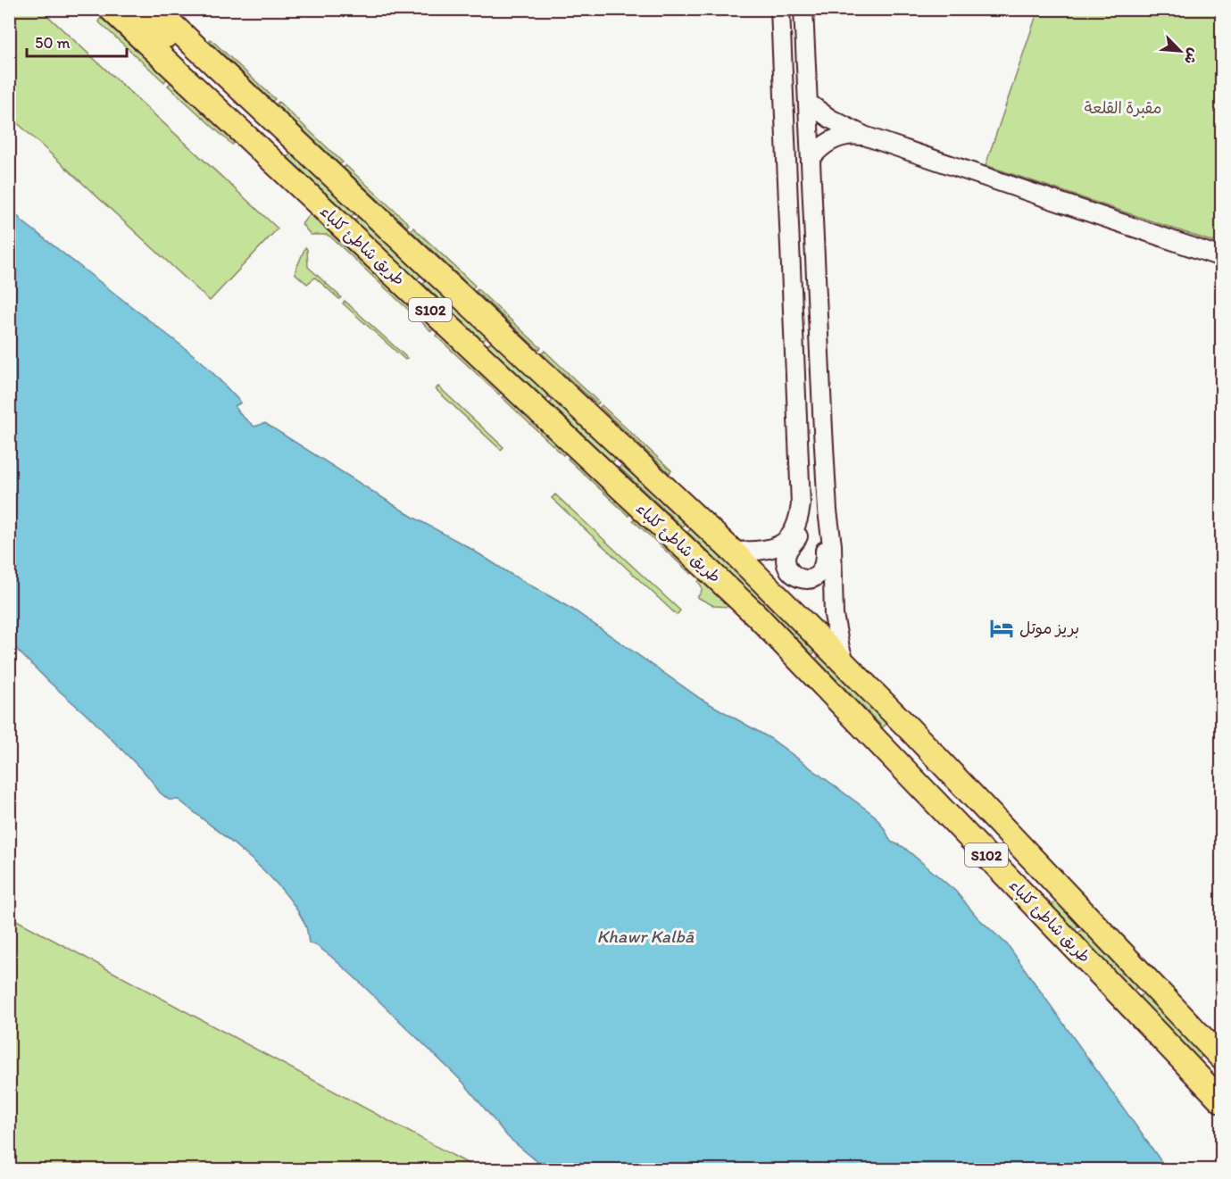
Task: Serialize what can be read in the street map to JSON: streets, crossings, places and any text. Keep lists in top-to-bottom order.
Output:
{
  "streets": {
    "highway": ["طريق شاطئ كلباء", "S102"]
  },
  "water": ["Khawr Kalbā"],
  "parks": ["مقبرة القلعة"],
  "places": {
    "hotel": ["بريز موتل"]
  },
  "scale_bar": "50 m",
  "north": "bottom right"
}
